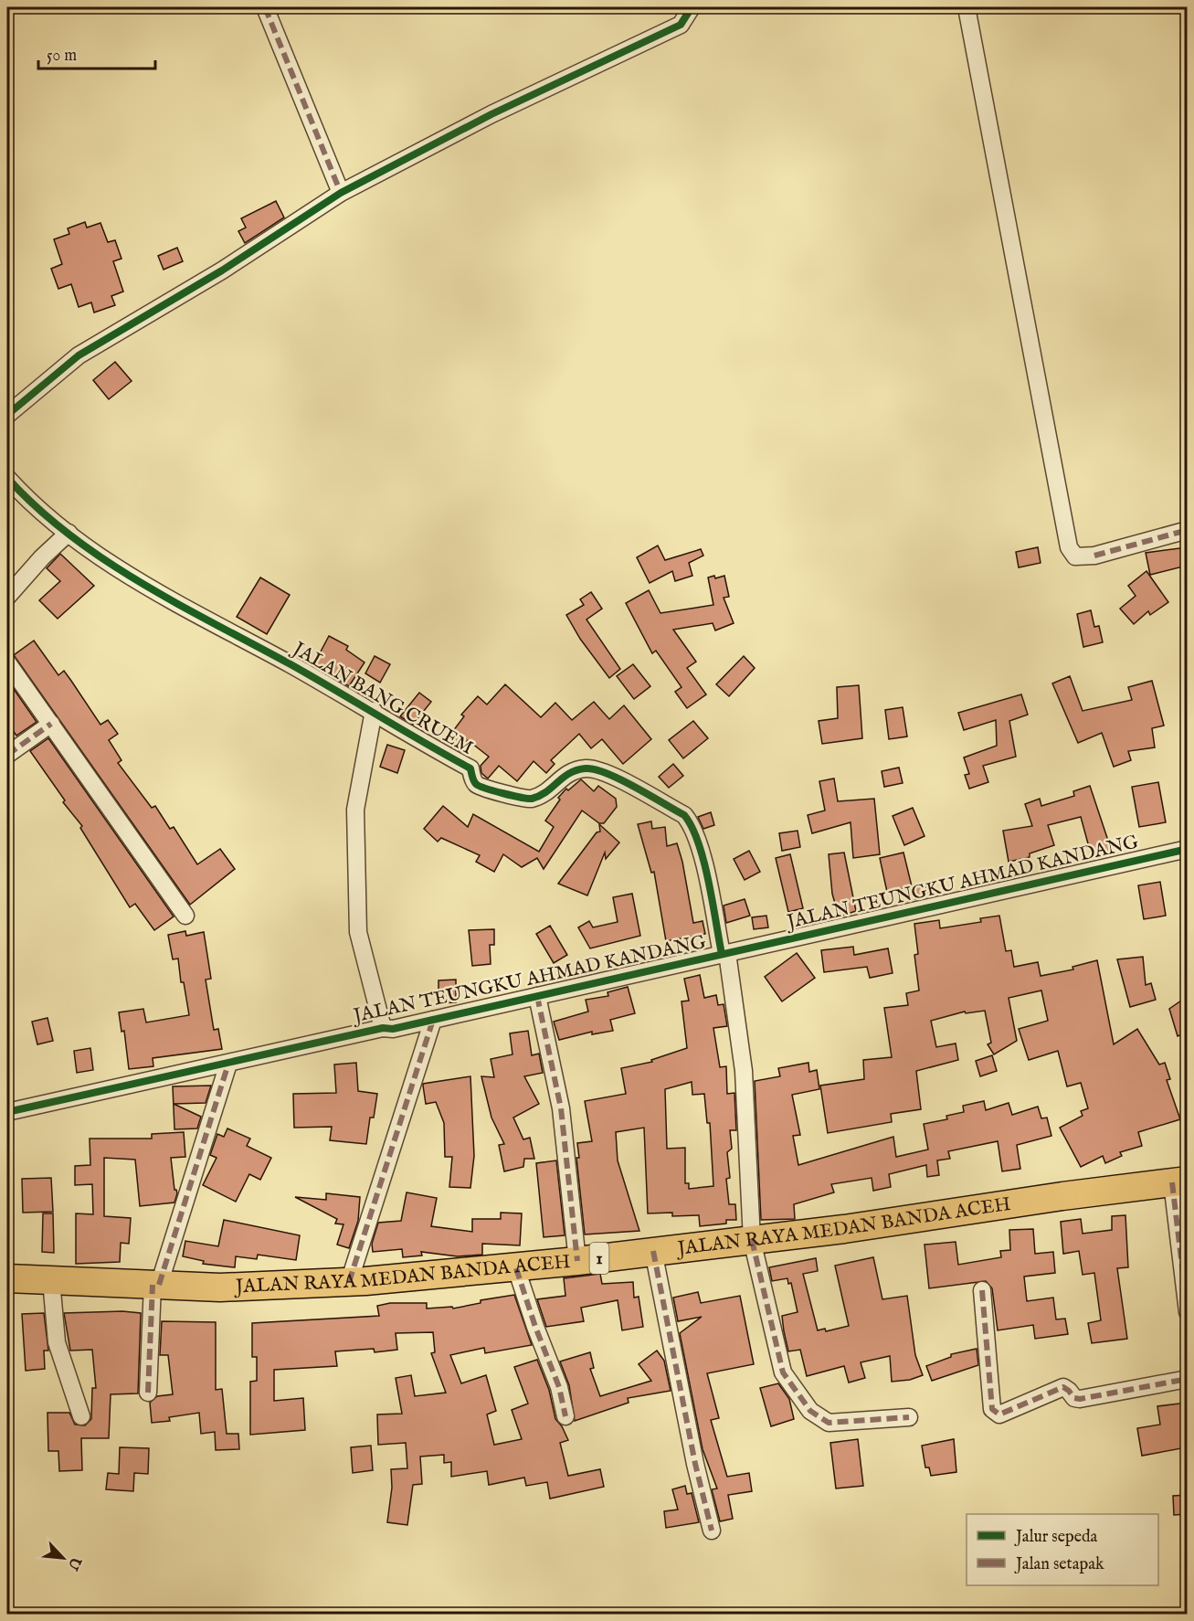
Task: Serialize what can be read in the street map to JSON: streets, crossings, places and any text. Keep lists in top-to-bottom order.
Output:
{
  "streets": {
    "highway": ["JALAN RAYA MEDAN BANDA ACEH", "1"],
    "street": ["JALAN BANG CRUEM", "JALAN TEUNGKU AHMAD KANDANG"]
  },
  "crossings": [
    ["JALAN BANG CRUEM", "JALAN TEUNGKU AHMAD KANDANG"],
    ["JALAN BANG CRUEM", "JALAN RAYA MEDAN BANDA ACEH"]
  ],
  "legend": ["Jalur sepeda", "Jalan setapak"],
  "scale_bar": "50 m",
  "north": "bottom right"
}
